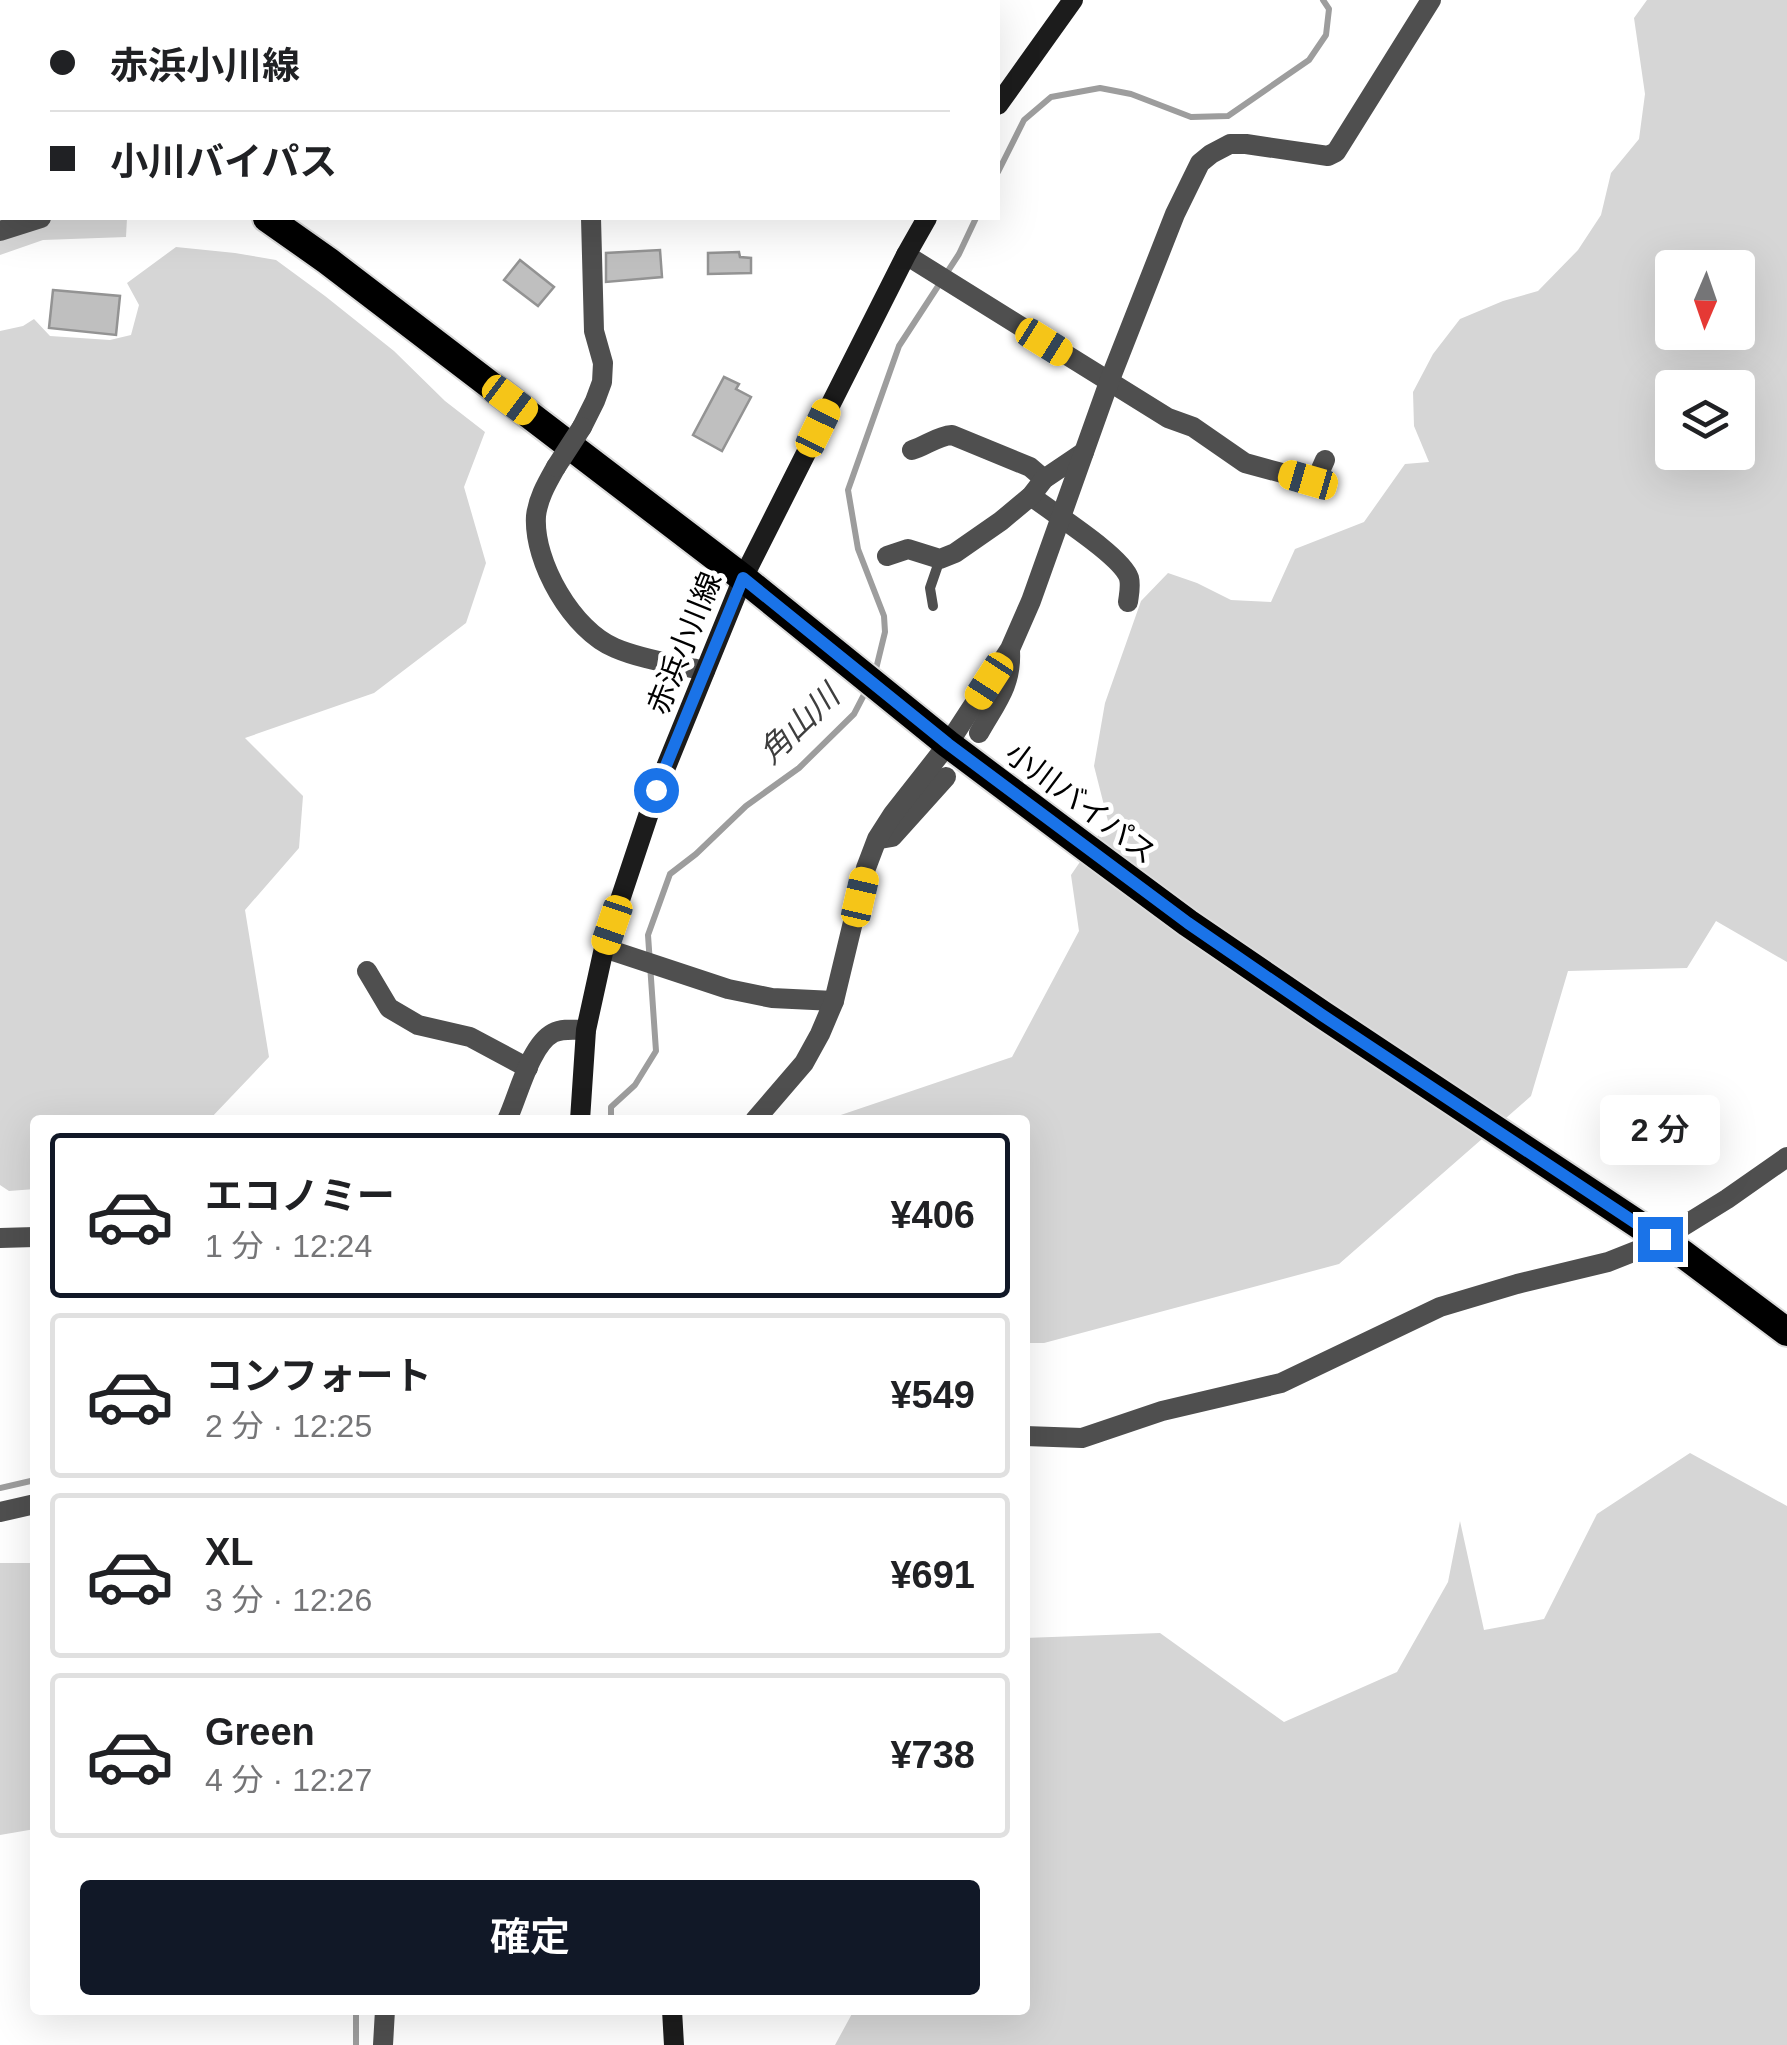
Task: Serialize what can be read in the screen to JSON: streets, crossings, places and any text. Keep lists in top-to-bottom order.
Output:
{
  "streets": {
    "highway": ["小川バイパス"],
    "main road": ["赤浜小川線"]
  },
  "crossings": [
    ["赤浜小川線", "小川バイパス"]
  ],
  "water": ["角山川"],
  "north": "bottom",
  "page": {
    "banner": ["赤浜小川線", "小川バイパス"],
    "bubble": "2 分",
    "list": [
      {
        "name": "エコノミー",
        "note": "1 分 · 12:24",
        "value": "¥406"
      },
      {
        "name": "コンフォート",
        "note": "2 分 · 12:25",
        "value": "¥549"
      },
      {
        "name": "XL",
        "note": "3 分 · 12:26",
        "value": "¥691"
      },
      {
        "name": "Green",
        "note": "4 分 · 12:27",
        "value": "¥738"
      }
    ],
    "buttons": "確定"
  }
}
